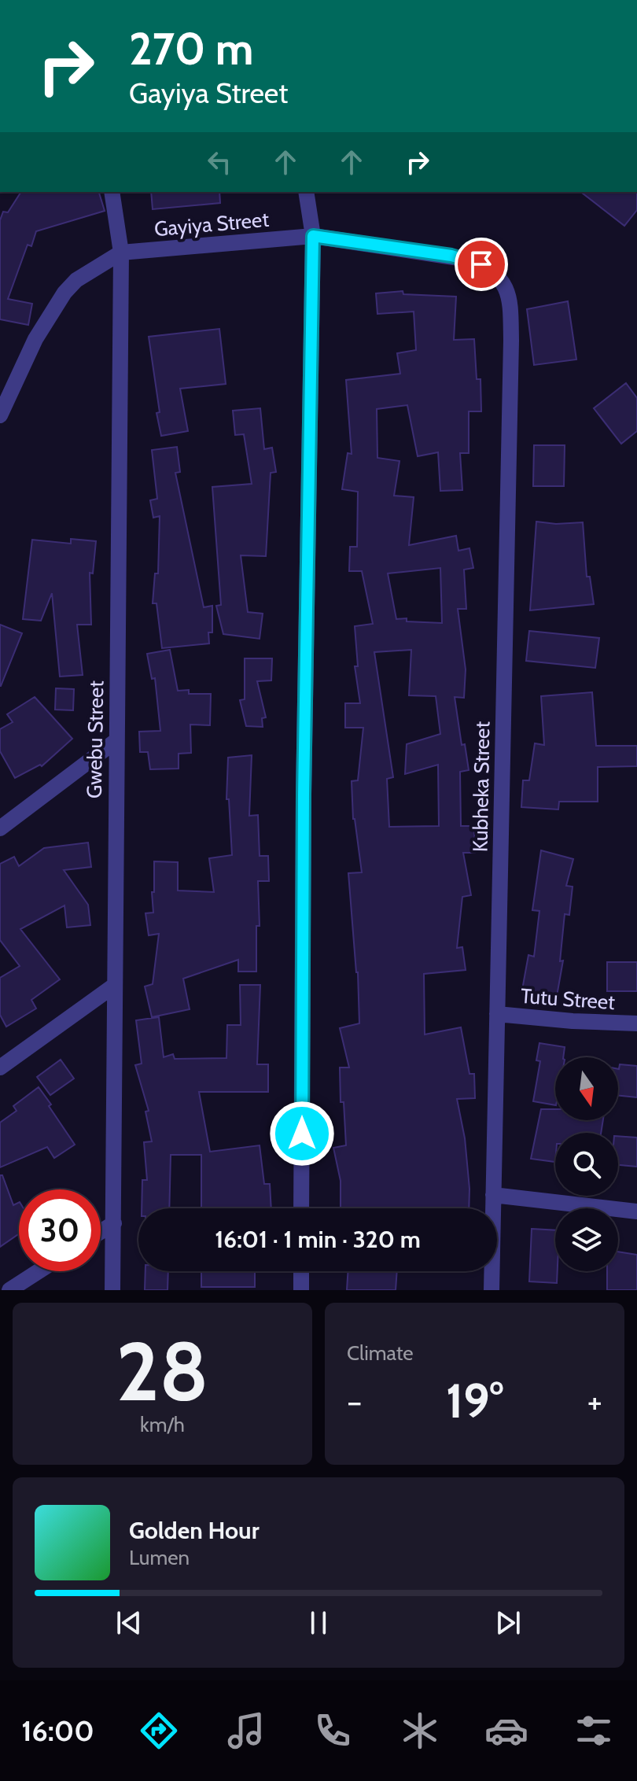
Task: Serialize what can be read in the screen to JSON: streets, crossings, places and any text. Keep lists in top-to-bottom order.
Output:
{
  "streets": {
    "street": [
      "Gayiya Street",
      "Gwebu Street",
      "Kubheka Street",
      "Tutu Street"
    ]
  },
  "crossings": [
    ["Gayiya Street", "Gwebu Street"],
    ["Gayiya Street", "Kubheka Street"],
    ["Kubheka Street", "Tutu Street"]
  ],
  "north": "bottom",
  "page": {
    "turn": ["270 m", "Gayiya Street"],
    "limit": "30",
    "trip": "16:01 · 1 min · 320 m",
    "tile": [
      ["28", "km/h"],
      "Climate"
    ],
    "heat": ["−", "19°", "+"],
    "song": ["Golden Hour", "Lumen"],
    "tabs": "16:00"
  }
}
